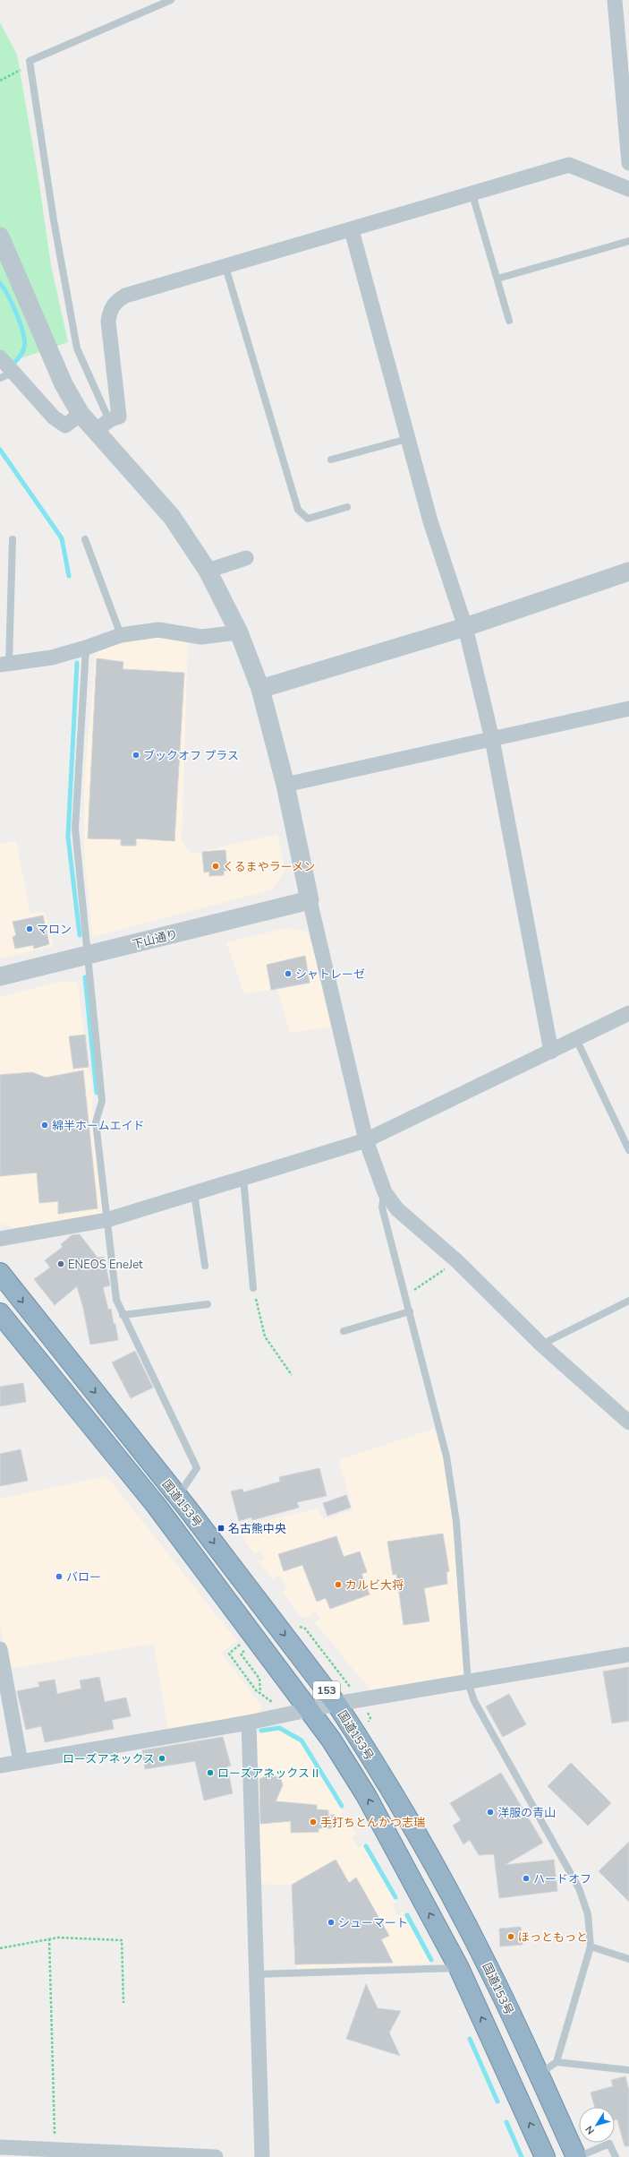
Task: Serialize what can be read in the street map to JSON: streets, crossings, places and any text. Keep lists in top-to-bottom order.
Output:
{
  "streets": {
    "highway": ["国道153号", "153"],
    "street": ["下山通り"]
  },
  "places": {
    "other": [
      "ブックオフ プラス",
      "くるまやラーメン",
      "マロン",
      "シャトレーゼ",
      "綿半ホームエイド",
      "ENEOS EneJet",
      "バロー",
      "カルビ大将",
      "ローズアネックス",
      "ローズアネックスⅡ",
      "洋服の青山",
      "手打ちとんかつ志瑞",
      "ハードオフ",
      "シューマート",
      "ほっともっと"
    ],
    "transit": ["名古熊中央"]
  },
  "north": "bottom left"
}
